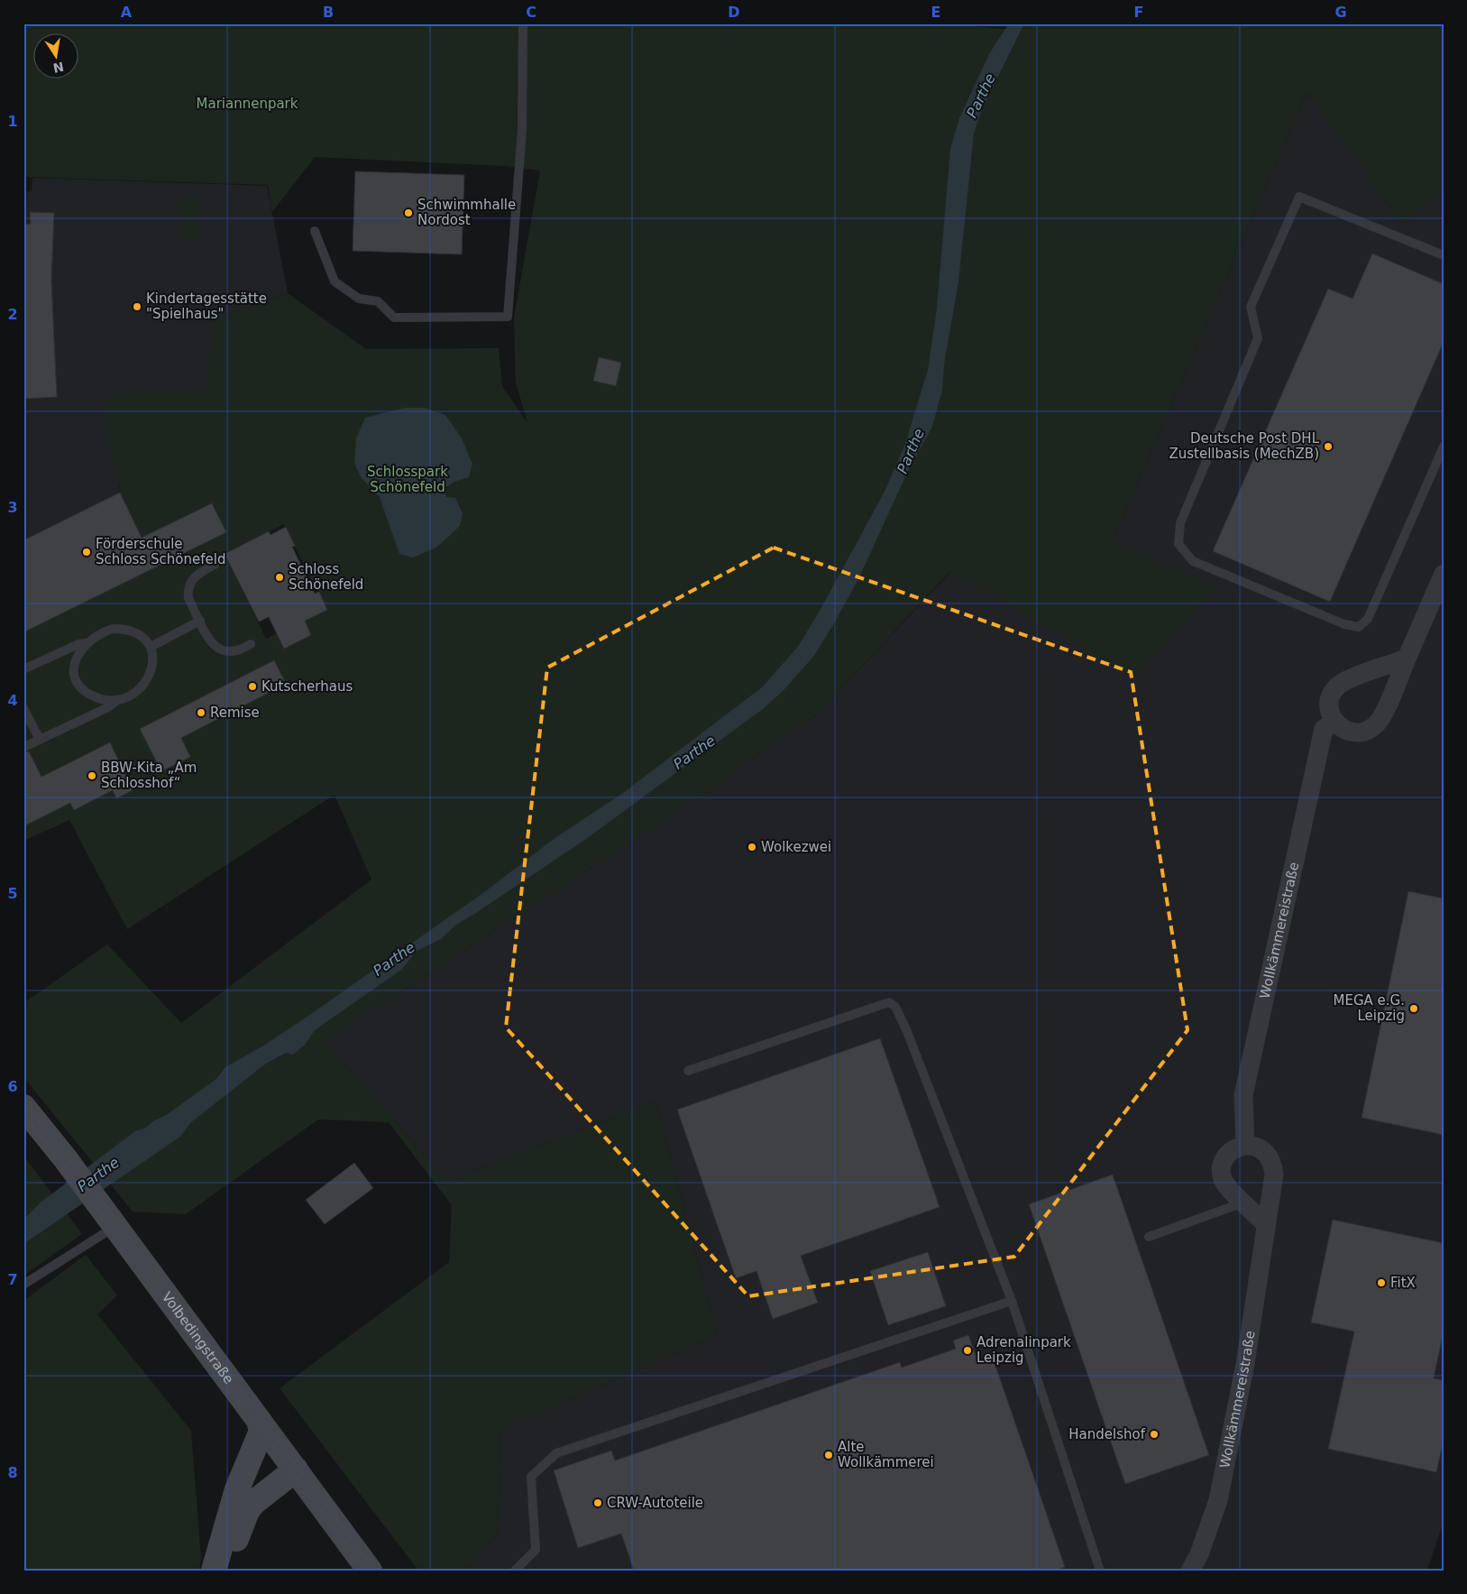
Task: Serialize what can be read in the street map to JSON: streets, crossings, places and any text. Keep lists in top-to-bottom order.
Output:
{
  "streets": {
    "main road": ["Volbedingstraße"],
    "street": ["Wollkämmereistraße"]
  },
  "water": ["Parthe"],
  "parks": ["Mariannenpark", "Schlosspark Schönefeld"],
  "places": [
    "Schwimmhalle Nordost",
    "Kindertagesstätte \"Spielhaus\"",
    "Deutsche Post DHL Zustellbasis (MechZB)",
    "Förderschule Schloss Schönefeld",
    "Schloss Schönefeld",
    "Kutscherhaus",
    "Remise",
    "BBW-Kita „Am Schlosshof“",
    "Wolkezwei",
    "MEGA e.G. Leipzig",
    "FitX",
    "Adrenalinpark Leipzig",
    "Handelshof",
    "Alte Wollkämmerei",
    "CRW-Autoteile"
  ],
  "north": "bottom",
  "grid": {
    "columns": [
      "A",
      "B",
      "C",
      "D",
      "E",
      "F",
      "G"
    ],
    "rows": [
      "1",
      "2",
      "3",
      "4",
      "5",
      "6",
      "7",
      "8"
    ]
  }
}
